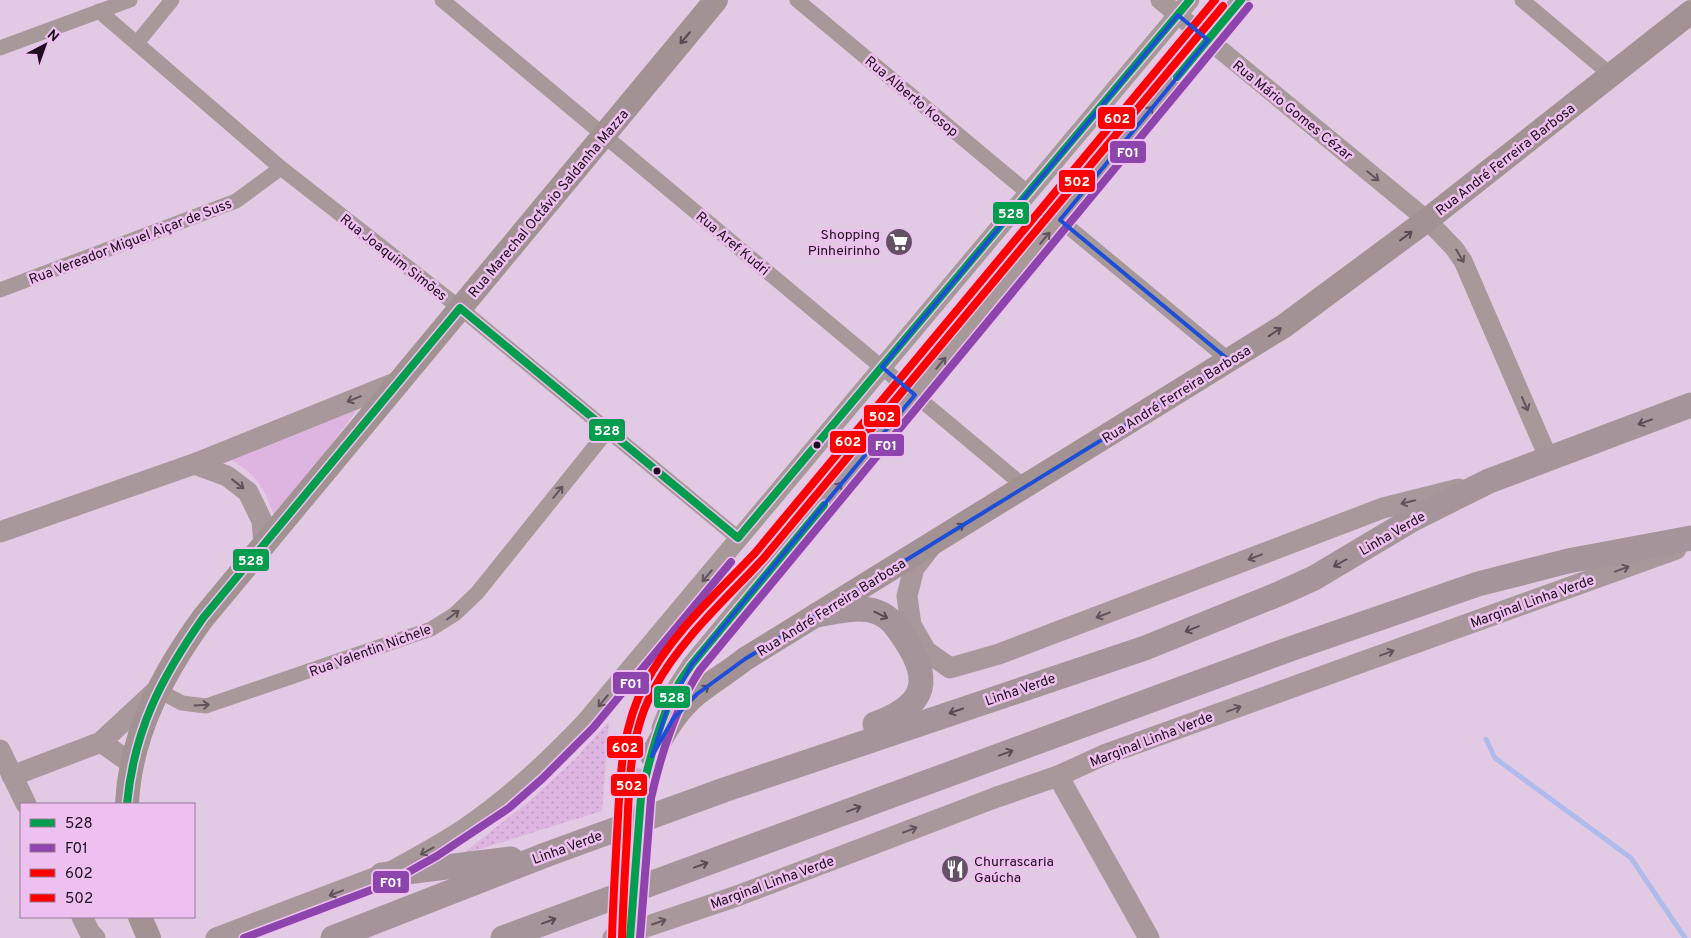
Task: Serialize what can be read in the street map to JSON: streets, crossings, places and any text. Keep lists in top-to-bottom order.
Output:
{
  "streets": {
    "highway": ["Linha Verde"],
    "main road": ["Rua André Ferreira Barbosa", "Rua Marechal Octávio Saldanha Mazza", "Marginal Linha Verde"],
    "street": [
      "Rua Alberto Kosop",
      "Rua Mário Gomes Cézar",
      "Rua Vereador Miguel Aiçar de Suss",
      "Rua Aref Kudri",
      "Rua Joaquim Simões",
      "Rua Valentin Nichele"
    ]
  },
  "crossings": [
    ["Rua Mário Gomes Cézar", "Rua André Ferreira Barbosa"],
    ["Rua Mário Gomes Cézar", "Linha Verde"],
    ["Rua André Ferreira Barbosa", "Rua Aref Kudri"],
    ["Rua Marechal Octávio Saldanha Mazza", "Rua Aref Kudri"],
    ["Rua Marechal Octávio Saldanha Mazza", "Rua Joaquim Simões"],
    ["Rua Marechal Octávio Saldanha Mazza", "Rua Valentin Nichele"],
    ["Rua Vereador Miguel Aiçar de Suss", "Rua Joaquim Simões"],
    ["Rua Joaquim Simões", "Rua Valentin Nichele"]
  ],
  "one_way": [
    "Rua Mário Gomes Cézar",
    "Rua André Ferreira Barbosa",
    "Marginal Linha Verde",
    "Rua Valentin Nichele"
  ],
  "places": {
    "supermarket": ["Shopping Pinheirinho"],
    "restaurant": ["Churrascaria Gaúcha"]
  },
  "lines": [
    "transit line 528",
    "transit line 602",
    "transit line F01",
    "transit line 502"
  ],
  "legend": [
    "528",
    "F01",
    "602",
    "502"
  ],
  "north": "top right"
}
